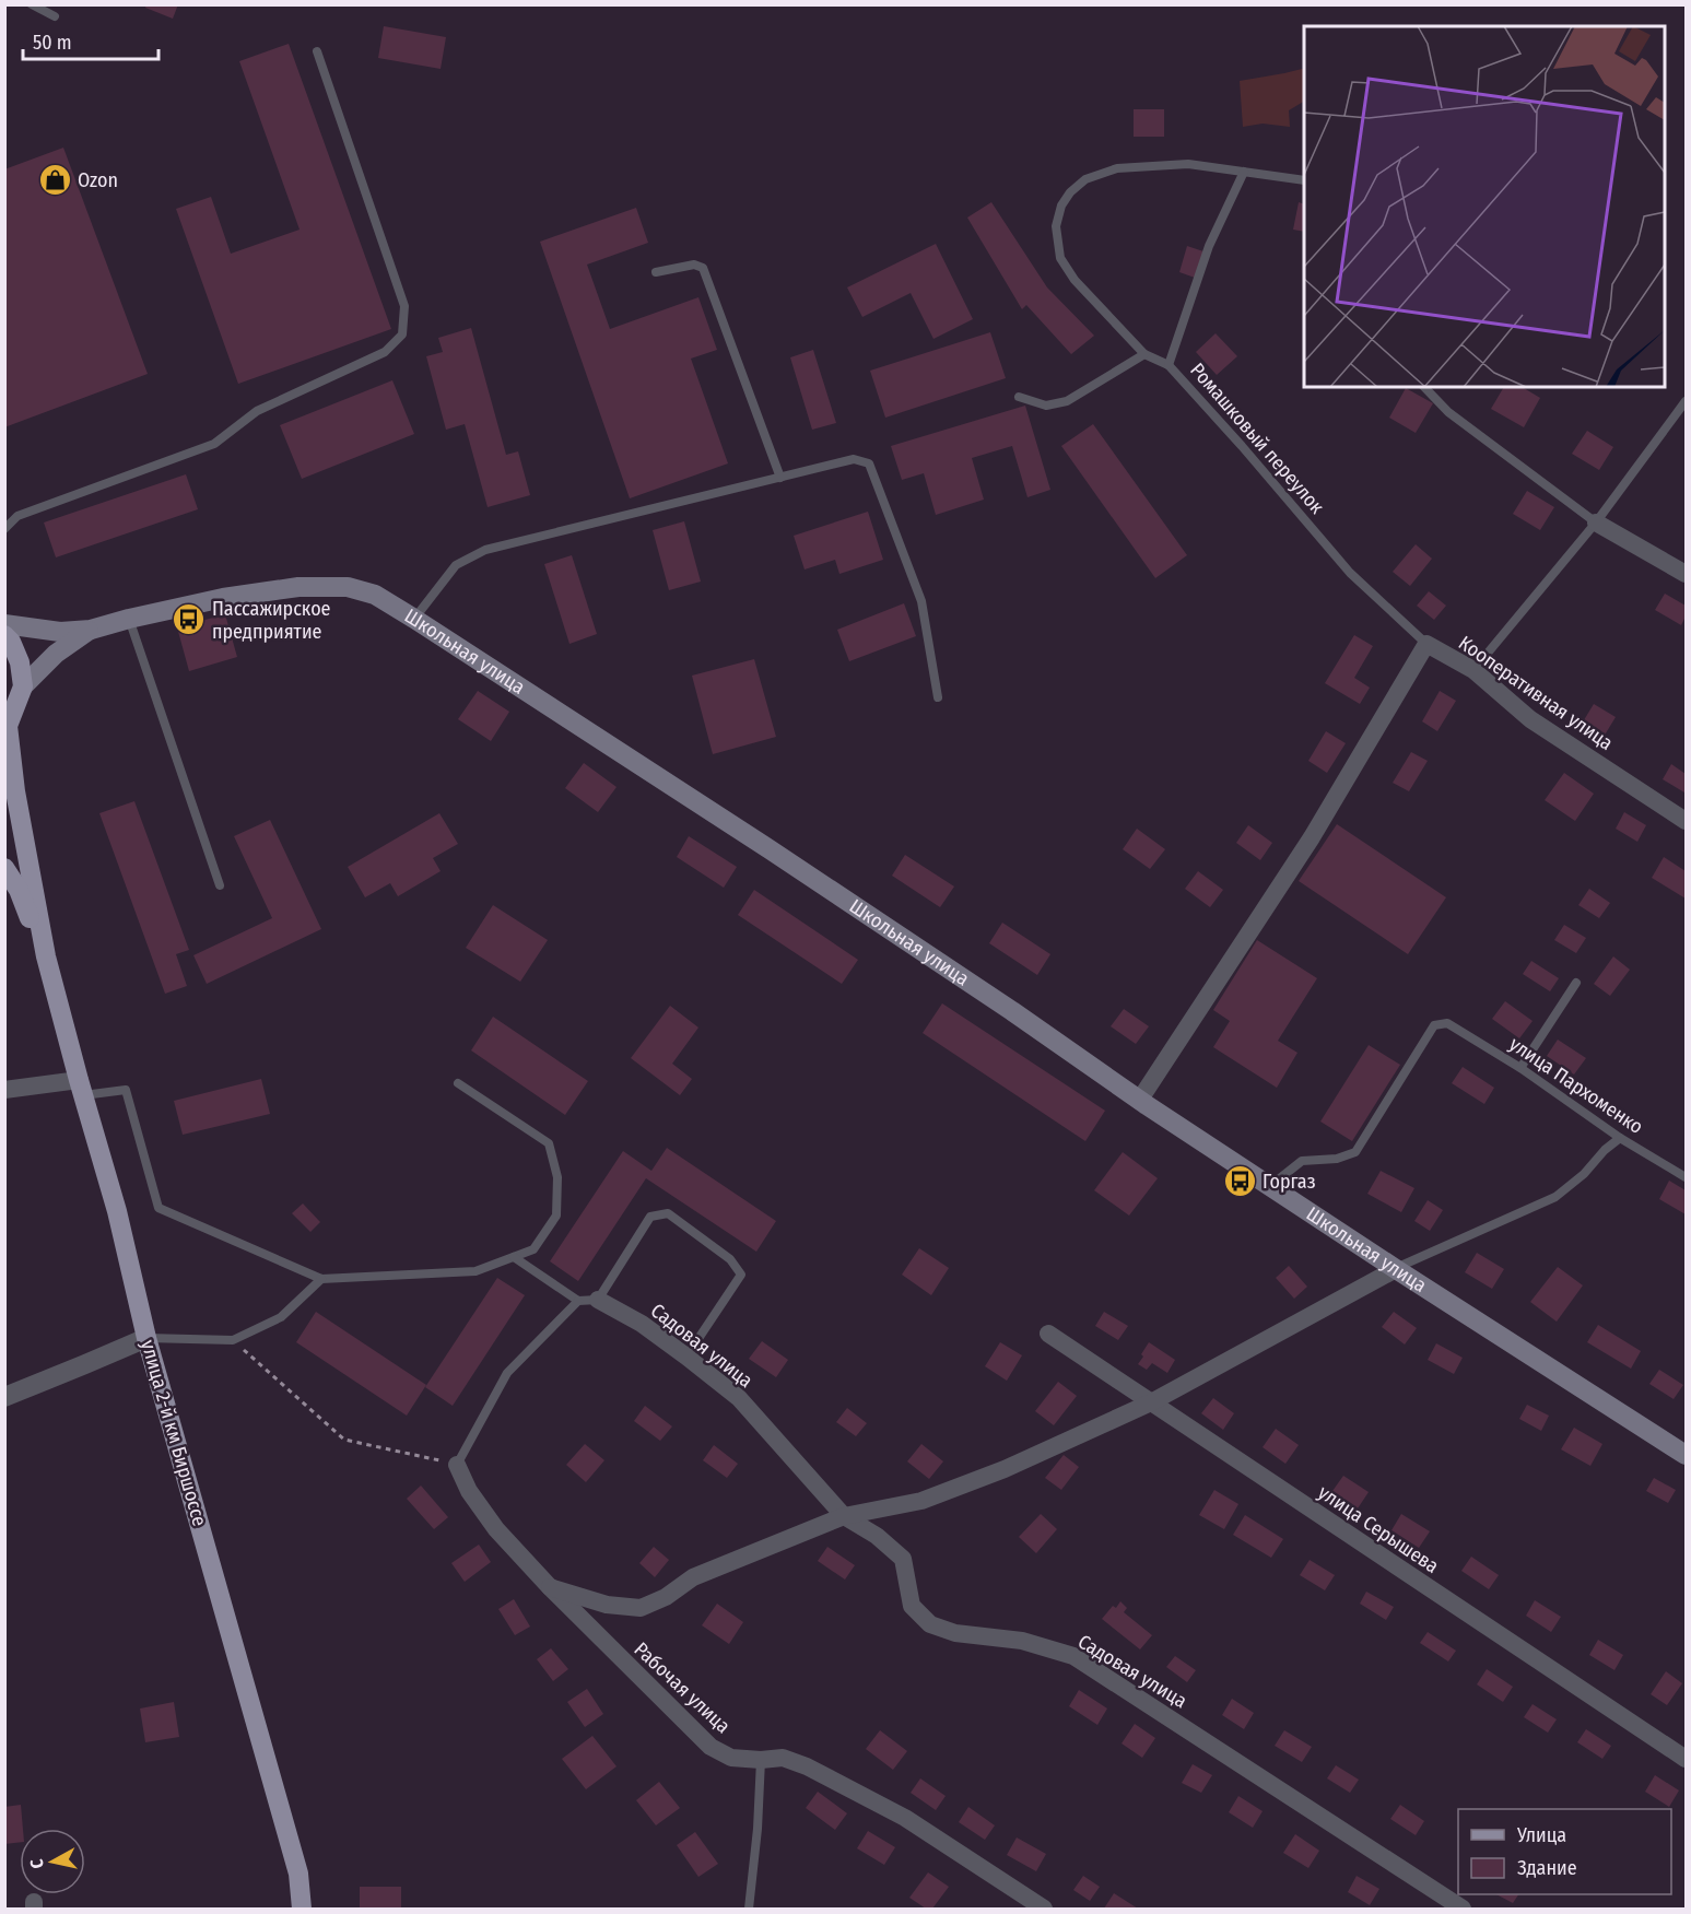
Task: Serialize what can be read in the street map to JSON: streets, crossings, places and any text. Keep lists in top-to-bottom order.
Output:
{
  "streets": {
    "main road": ["Школьная улица", "улица 2-й км Биршоссе"],
    "street": [
      "Кооперативная улица",
      "Садовая улица",
      "улица Серышева",
      "Рабочая улица"
    ],
    "lane": ["Ромашковый переулок", "улица Пархоменко"]
  },
  "crossings": [
    ["Ромашковый переулок", "Кооперативная улица"],
    ["Школьная улица", "улица Пархоменко"]
  ],
  "places": {
    "shop": ["Ozon"],
    "bus stop": ["Пассажирское предприятие", "Горгаз"]
  },
  "legend": ["Улица", "Здание"],
  "scale_bar": "50 m",
  "north": "left"
}
